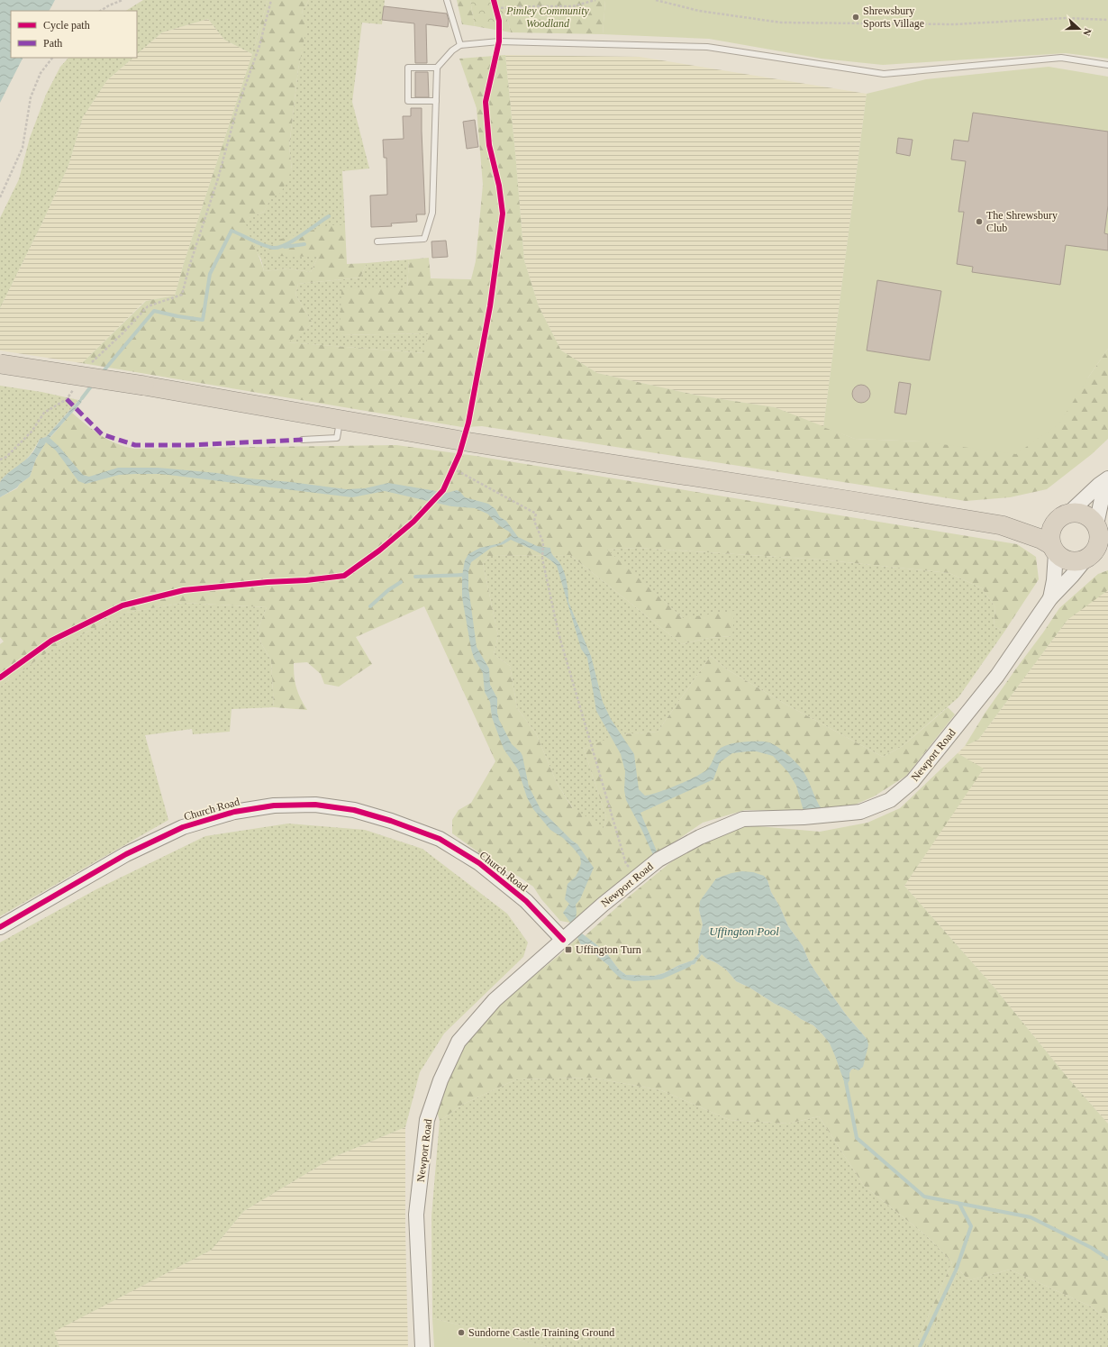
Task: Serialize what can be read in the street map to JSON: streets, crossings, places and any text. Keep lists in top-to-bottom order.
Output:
{
  "streets": {
    "main road": ["Newport Road", "Church Road"]
  },
  "crossings": [
    ["Newport Road", "Church Road"]
  ],
  "water": ["Uffington Pool"],
  "parks": ["Pimley Community Woodland"],
  "places": {
    "other": ["Shrewsbury Sports Village", "The Shrewsbury Club", "Sundorne Castle Training Ground"],
    "transit": ["Uffington Turn"]
  },
  "legend": ["Cycle path", "Path"],
  "north": "right"
}
